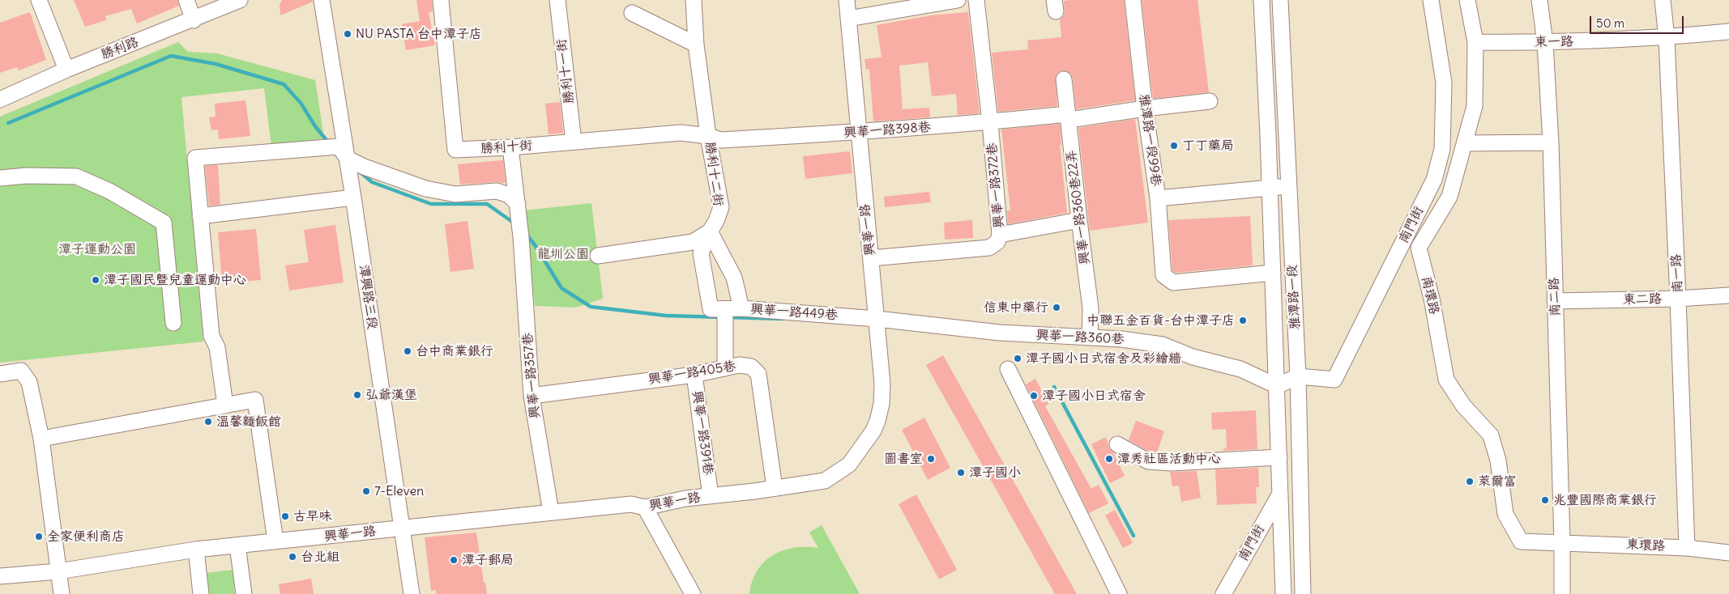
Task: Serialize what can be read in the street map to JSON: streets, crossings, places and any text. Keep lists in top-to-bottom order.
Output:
{
  "streets": {
    "street": [
      "東一路",
      "勝利路",
      "勝利十一街",
      "興華一路398巷",
      "雅潭路一段99巷",
      "勝利十街",
      "勝利十二街",
      "興華一路372巷",
      "興華一路360巷22弄",
      "南門街",
      "興華一路",
      "南一路",
      "南環路",
      "潭興路三段",
      "雅潭路一段",
      "南二路",
      "東二路",
      "興華一路449巷",
      "興華一路360巷",
      "興華一路405巷",
      "興華一路357巷",
      "興華一路391巷",
      "東環路"
    ]
  },
  "crossings": [
    ["東一路", "南一路"],
    ["東一路", "南環路"],
    ["東一路", "南二路"],
    ["勝利十一街", "勝利十街"],
    ["興華一路398巷", "雅潭路一段99巷"],
    ["興華一路398巷", "勝利十街"],
    ["興華一路398巷", "勝利十二街"],
    ["興華一路398巷", "興華一路372巷"],
    ["興華一路398巷", "興華一路360巷22弄"],
    ["興華一路398巷", "興華一路"],
    ["雅潭路一段99巷", "雅潭路一段"],
    ["勝利十街", "勝利十二街"],
    ["勝利十二街", "興華一路449巷"],
    ["勝利十二街", "興華一路405巷"],
    ["興華一路372巷", "興華一路"],
    ["興華一路360巷22弄", "興華一路360巷"],
    ["南門街", "雅潭路一段"],
    ["南門街", "興華一路360巷"],
    ["興華一路", "潭興路三段"],
    ["興華一路", "興華一路449巷"],
    ["興華一路", "興華一路360巷"],
    ["興華一路", "興華一路405巷"],
    ["興華一路", "興華一路357巷"],
    ["南一路", "東二路"],
    ["南一路", "東環路"],
    ["南環路", "南二路"],
    ["南環路", "東環路"],
    ["雅潭路一段", "興華一路360巷"],
    ["南二路", "東二路"],
    ["南二路", "東環路"],
    ["興華一路449巷", "興華一路360巷"],
    ["興華一路405巷", "興華一路357巷"],
    ["興華一路405巷", "興華一路391巷"]
  ],
  "parks": ["潭子運動公園", "龍圳公園"],
  "places": [
    "NU PASTA 台中潭子店",
    "丁丁藥局",
    "潭子國民暨兒童運動中心",
    "信東中藥行",
    "中聯五金百貨-台中潭子店",
    "台中商業銀行",
    "潭子國小日式宿舍及彩繪牆",
    "弘爺漢堡",
    "潭子國小日式宿舍",
    "溫馨麵飯館",
    "圖書室",
    "潭秀社區活動中心",
    "潭子國小",
    "萊爾富",
    "7-Eleven",
    "兆豐國際商業銀行",
    "古早味",
    "全家便利商店",
    "台北組",
    "潭子郵局"
  ],
  "scale_bar": "50 m"
}
